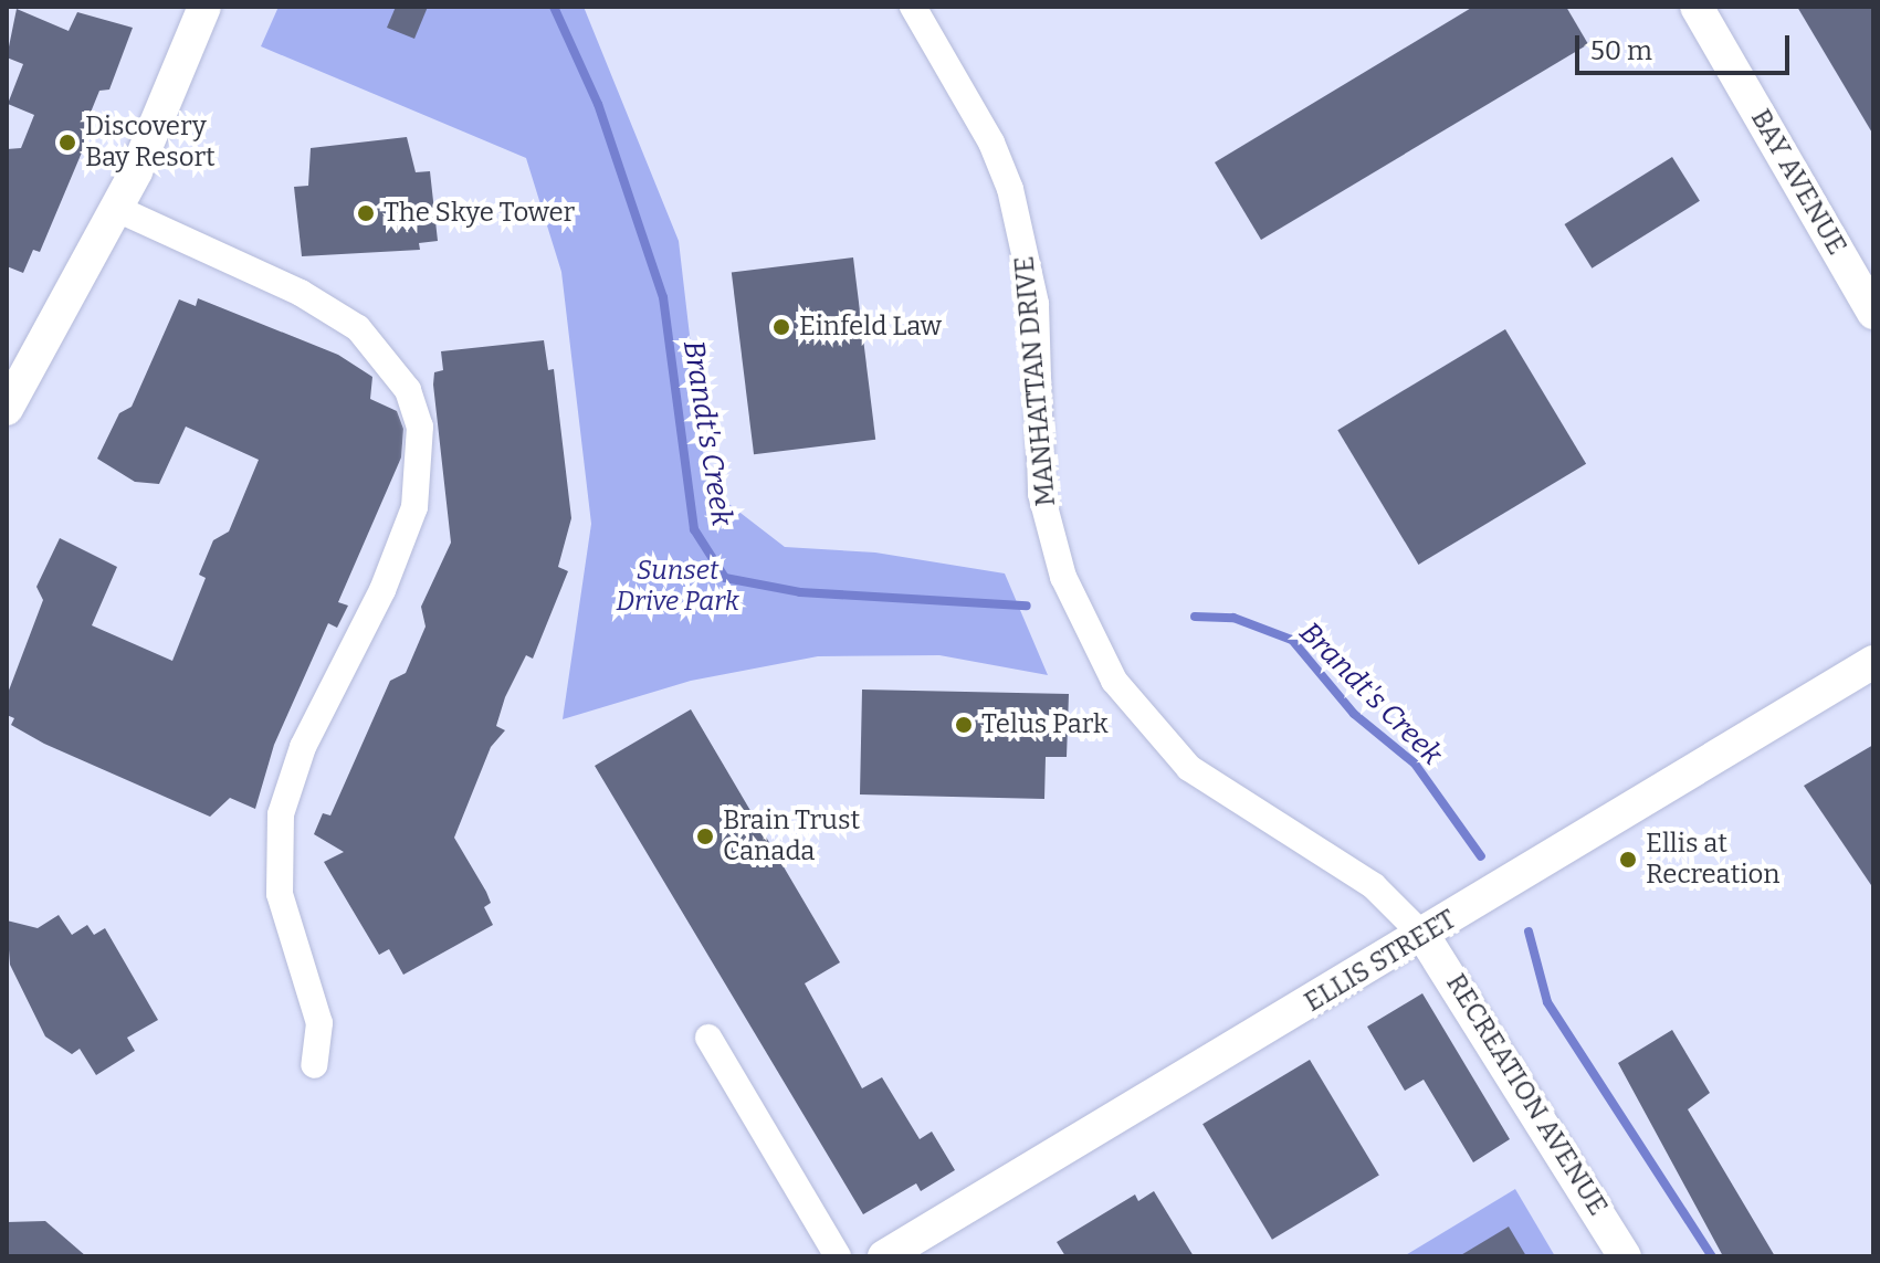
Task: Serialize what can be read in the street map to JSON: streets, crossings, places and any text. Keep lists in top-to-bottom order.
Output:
{
  "streets": {
    "street": [
      "BAY AVENUE",
      "MANHATTAN DRIVE",
      "ELLIS STREET",
      "RECREATION AVENUE"
    ]
  },
  "crossings": [
    ["MANHATTAN DRIVE", "ELLIS STREET"],
    ["MANHATTAN DRIVE", "RECREATION AVENUE"],
    ["ELLIS STREET", "RECREATION AVENUE"]
  ],
  "water": ["Brandt's Creek"],
  "parks": ["Sunset Drive Park"],
  "places": [
    "Discovery Bay Resort",
    "The Skye Tower",
    "Einfeld Law",
    "Telus Park",
    "Brain Trust Canada",
    "Ellis at Recreation"
  ],
  "scale_bar": "50 m"
}
